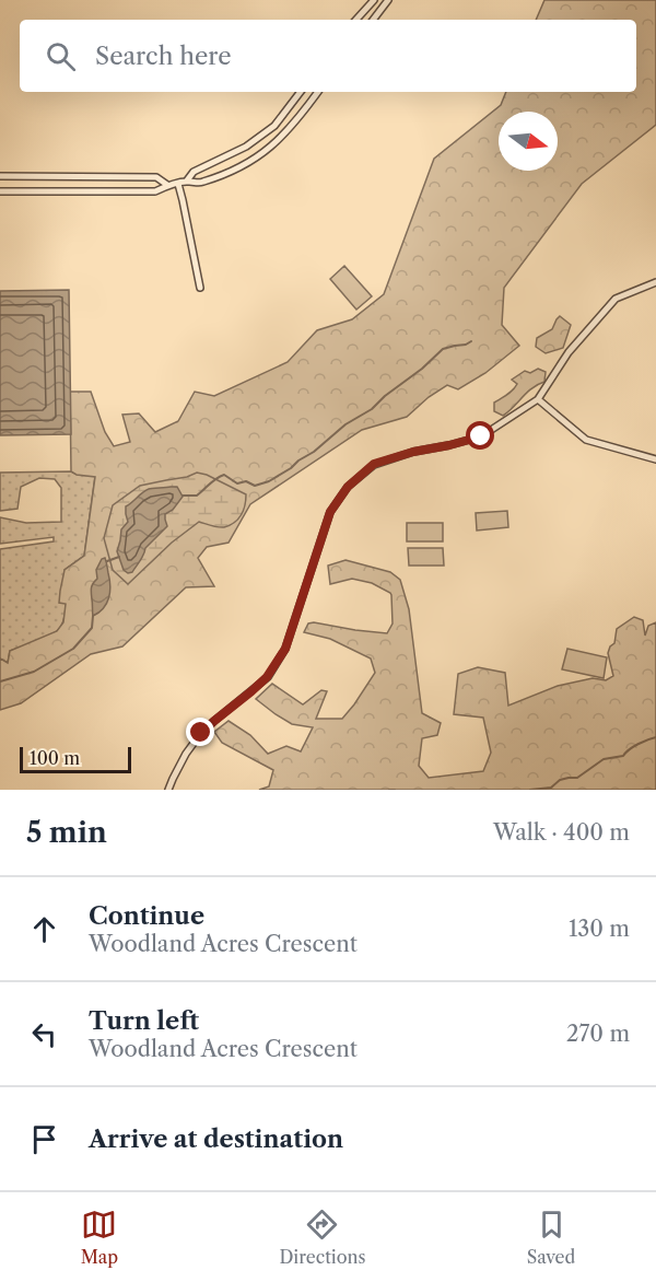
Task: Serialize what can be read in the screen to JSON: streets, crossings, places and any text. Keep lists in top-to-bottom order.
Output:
{
  "scale_bar": "100 m",
  "north": "right",
  "page": {
    "search": "Search here",
    "scale": "100 m",
    "heading": ["5 min", "Walk · 400 m"],
    "list": [
      ["Continue", "Woodland Acres Crescent", "130 m"],
      ["Turn left", "Woodland Acres Crescent", "270 m"],
      "Arrive at destination"
    ],
    "nav": ["Map", "Directions", "Saved"]
  }
}
